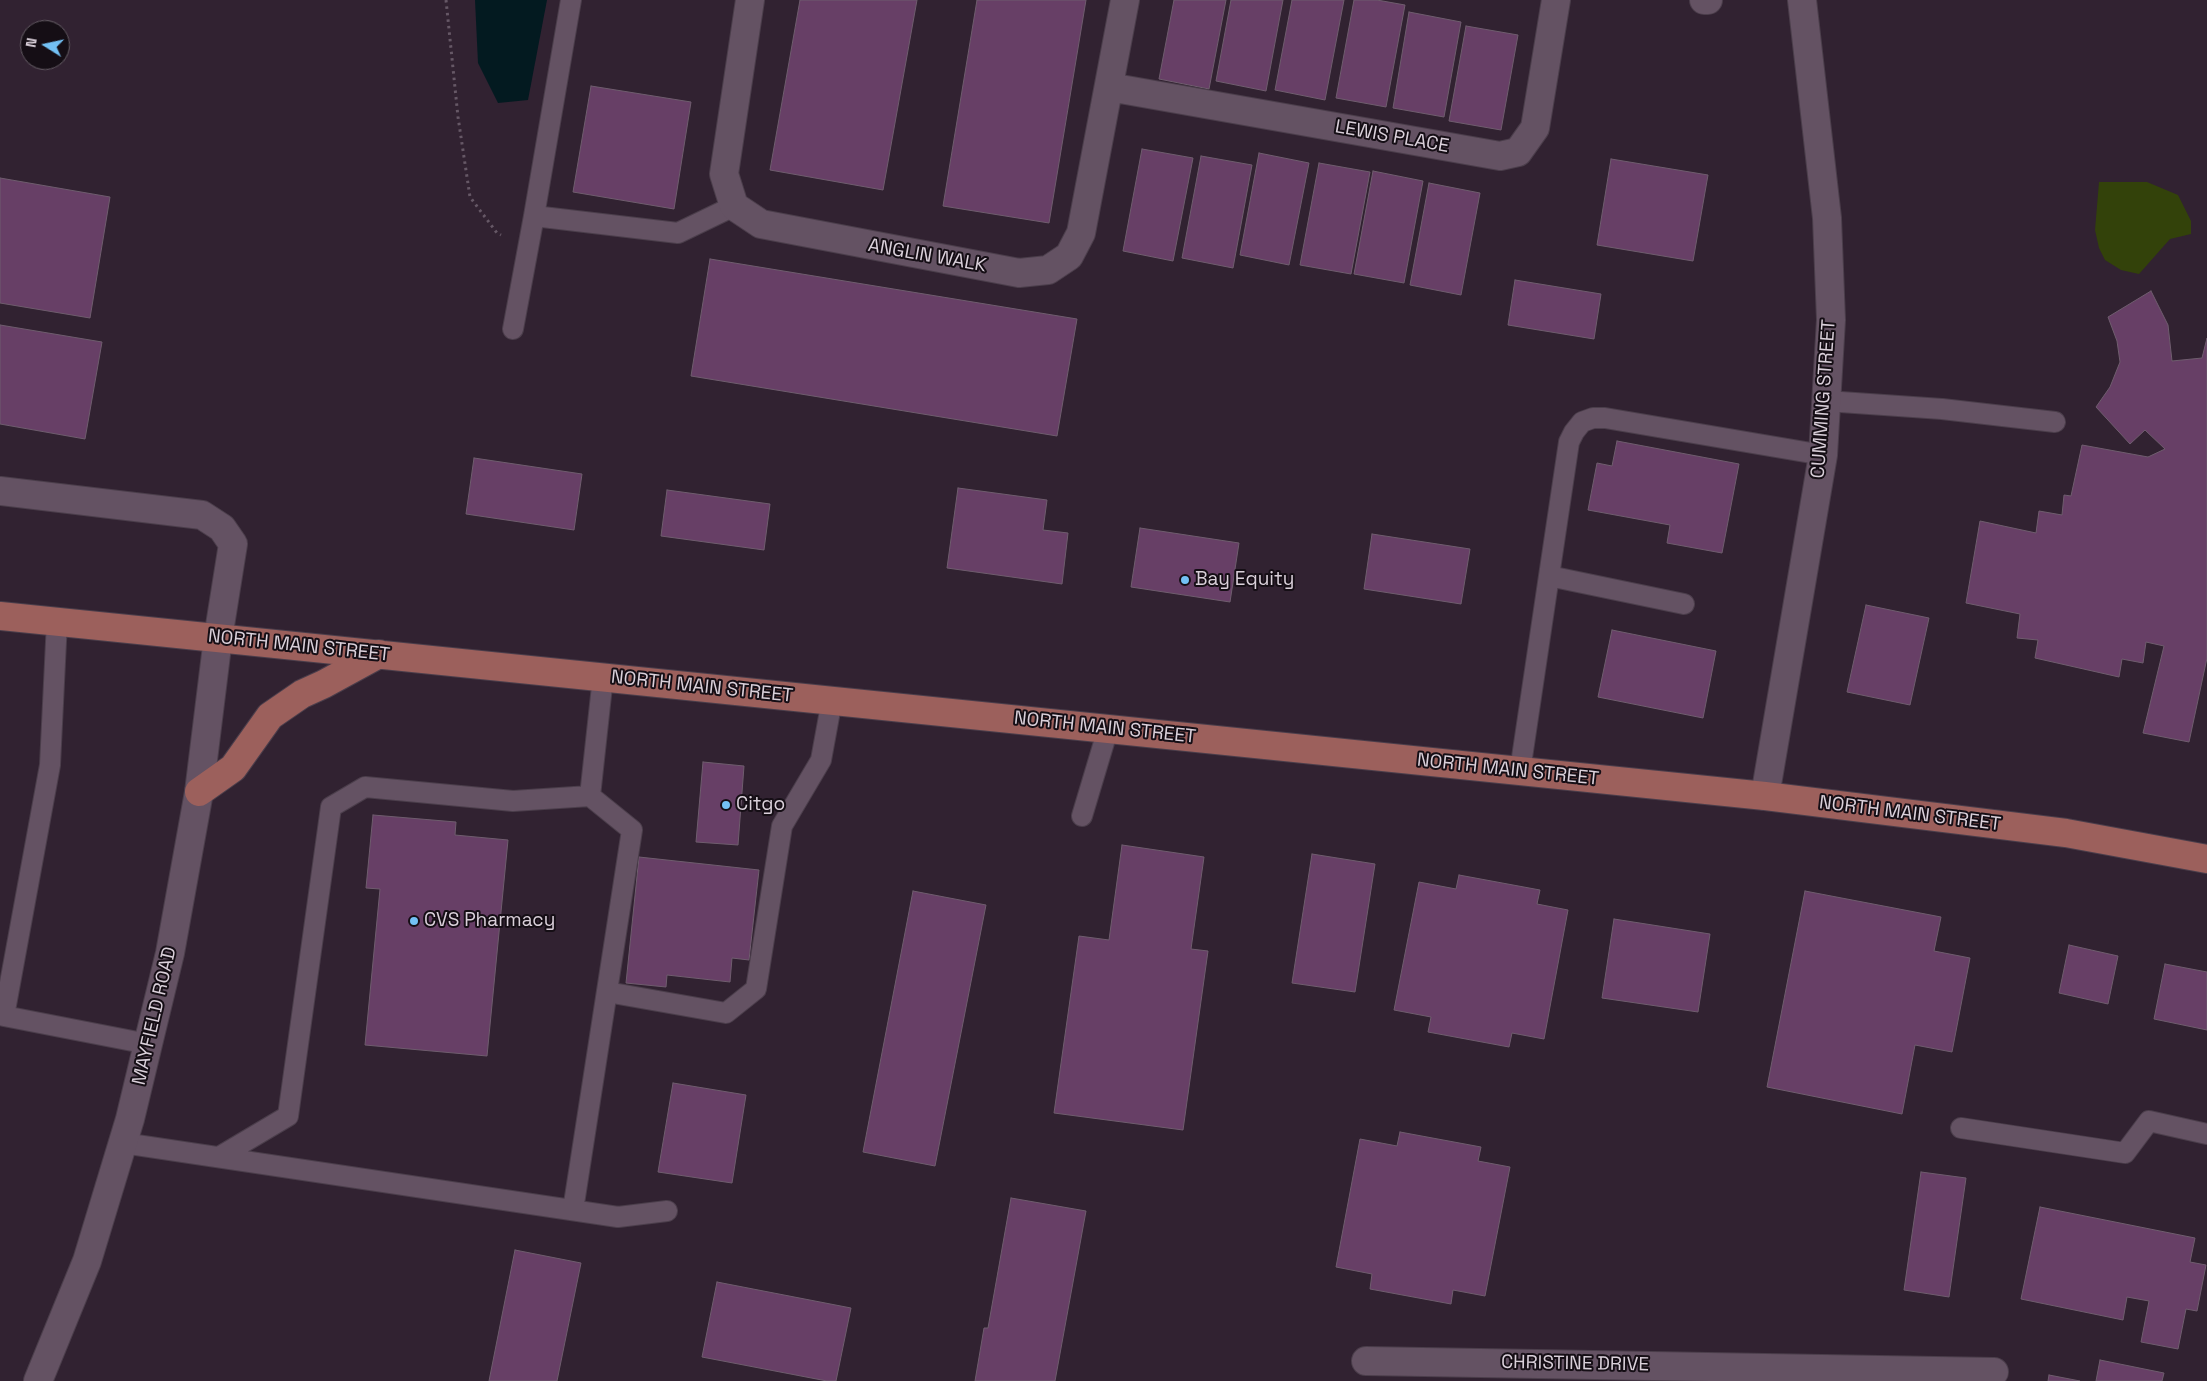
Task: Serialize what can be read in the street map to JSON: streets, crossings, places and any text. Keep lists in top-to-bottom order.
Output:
{
  "streets": {
    "main road": ["NORTH MAIN STREET"],
    "street": [
      "LEWIS PLACE",
      "ANGLIN WALK",
      "CUMMING STREET",
      "MAYFIELD ROAD",
      "CHRISTINE DRIVE"
    ]
  },
  "crossings": [
    ["LEWIS PLACE", "ANGLIN WALK"],
    ["CUMMING STREET", "NORTH MAIN STREET"],
    ["NORTH MAIN STREET", "MAYFIELD ROAD"]
  ],
  "places": ["Bay Equity", "Citgo", "CVS Pharmacy"],
  "north": "left"
}
